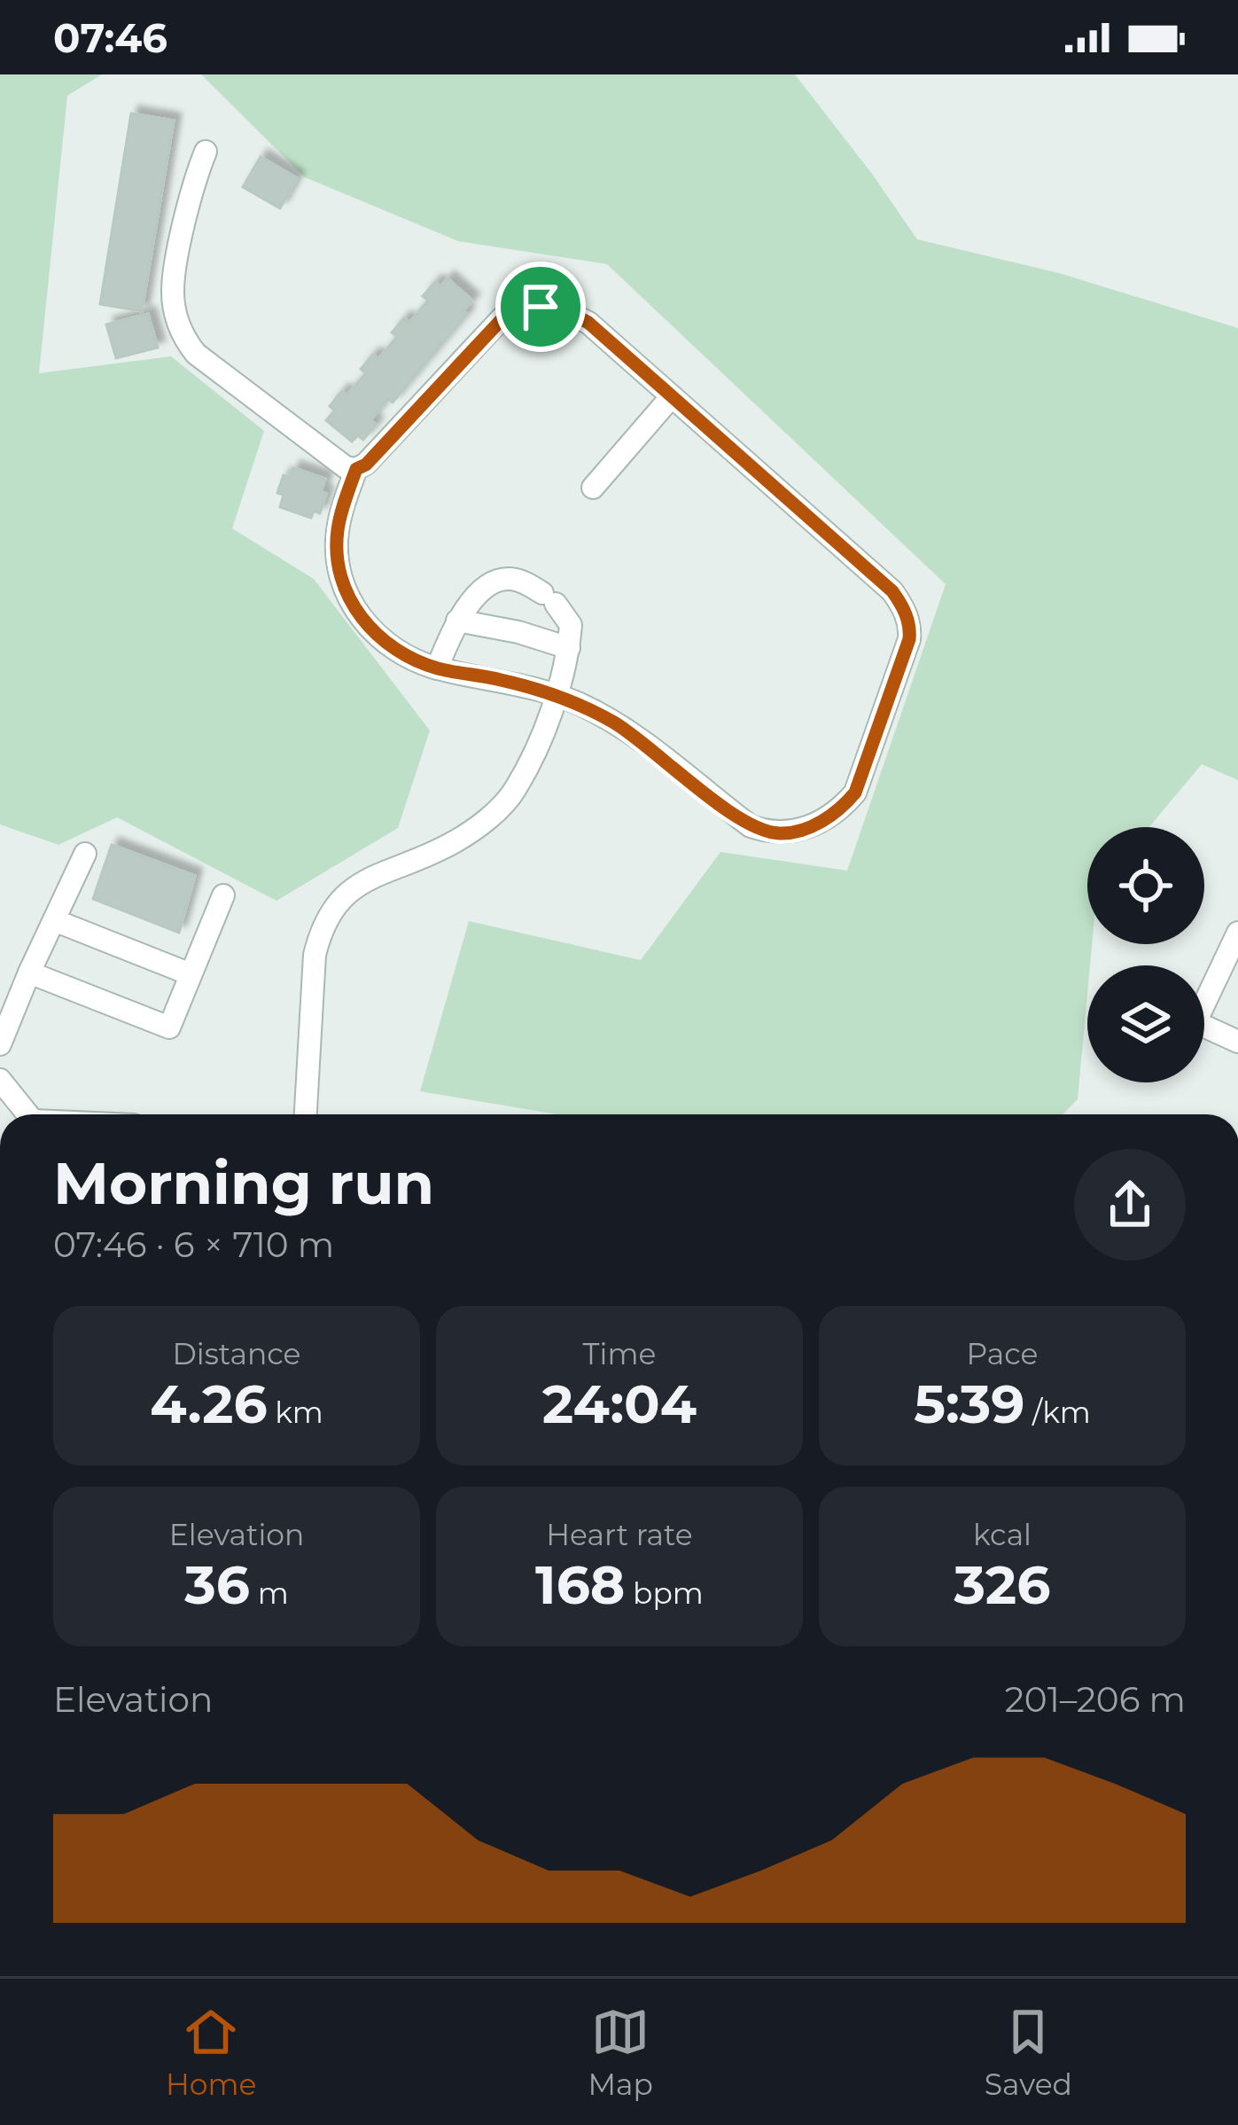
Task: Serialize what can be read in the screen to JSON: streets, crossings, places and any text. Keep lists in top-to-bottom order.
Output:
{
  "page": {
    "status": "07:46",
    "heading": ["Morning run", "07:46 · 6 × 710 m"],
    "stats": [
      ["Distance", "4.26 km"],
      ["Time", "24:04"],
      ["Pace", "5:39 /km"],
      ["Elevation", "36 m"],
      ["Heart rate", "168 bpm"],
      ["kcal", "326"]
    ],
    "chart": ["Elevation", "201–206 m"],
    "tabs": ["Home", "Map", "Saved"]
  }
}
